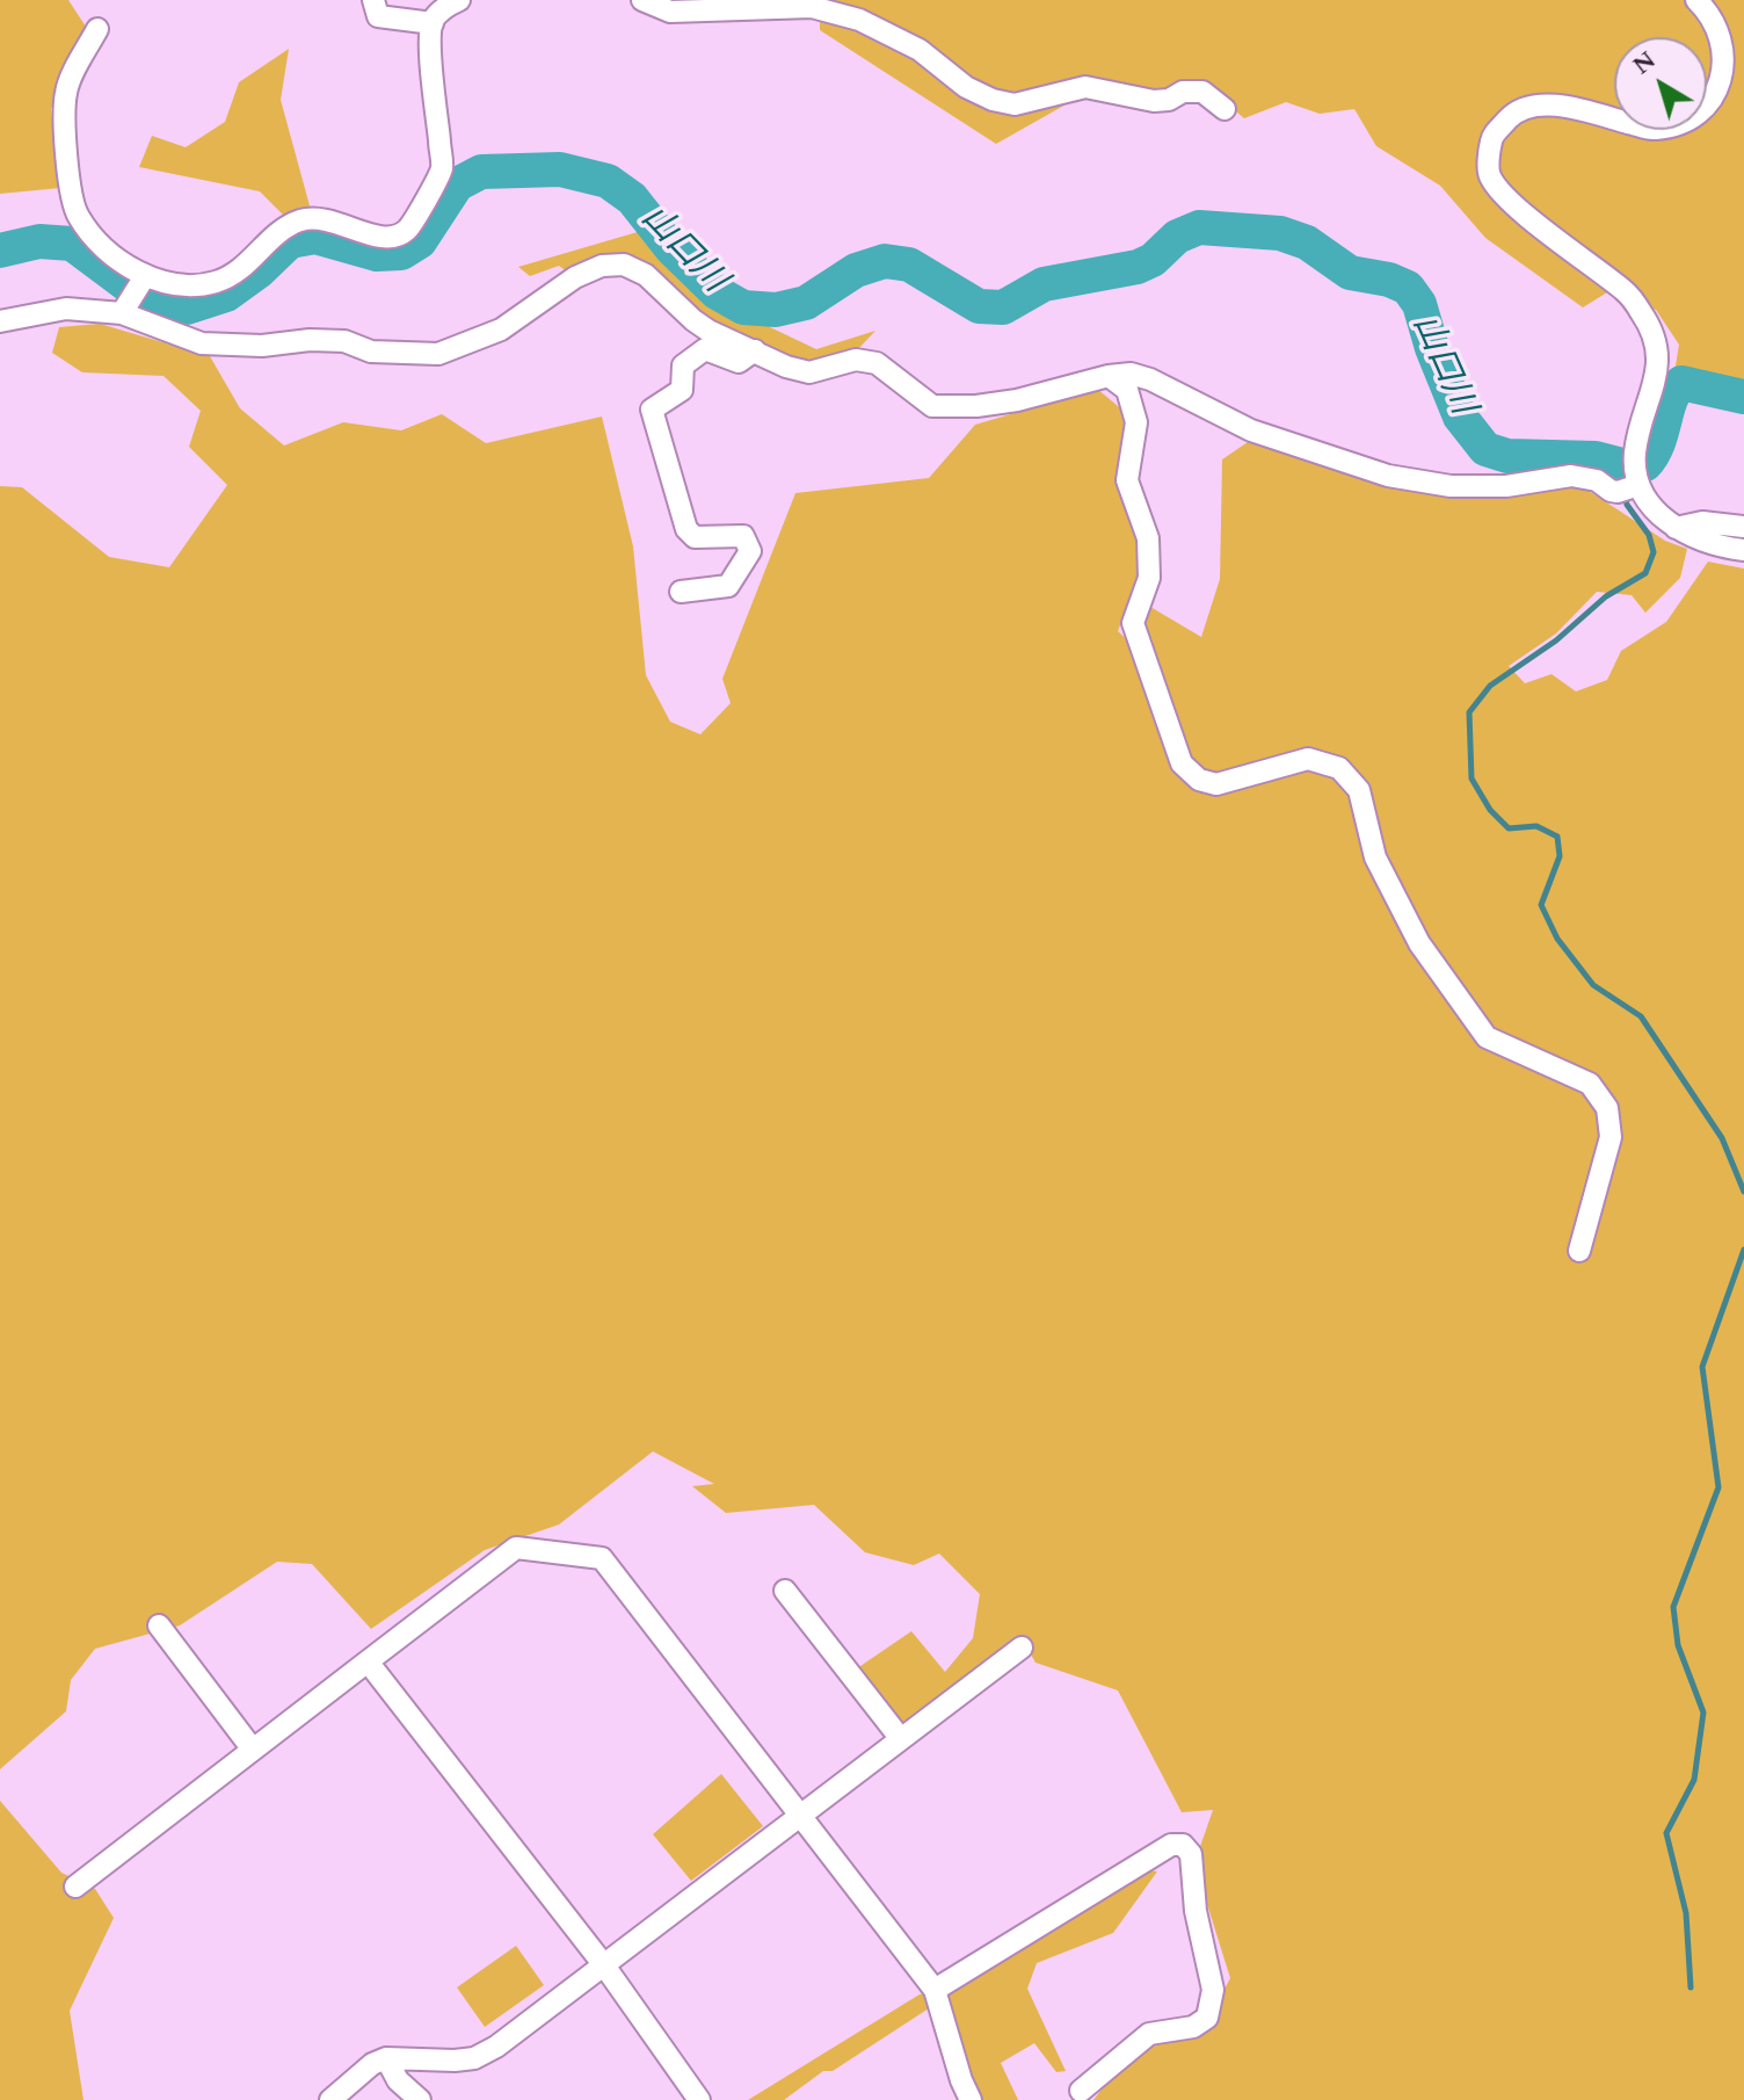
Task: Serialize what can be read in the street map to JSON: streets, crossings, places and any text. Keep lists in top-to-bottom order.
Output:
{
  "water": ["山口川"],
  "north": "top left"
}
